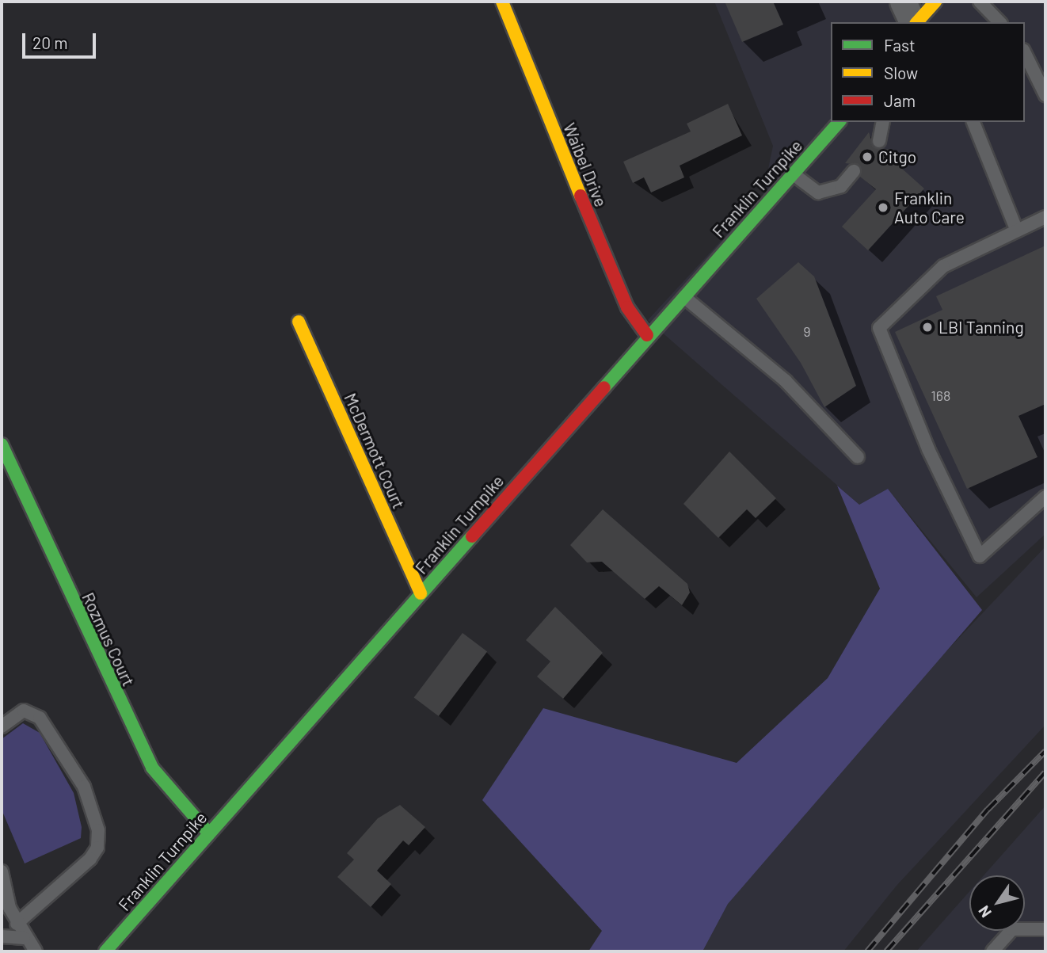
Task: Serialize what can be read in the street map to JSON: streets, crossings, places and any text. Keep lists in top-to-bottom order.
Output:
{
  "streets": {
    "main road": [
      "Waibel Drive",
      "Franklin Turnpike",
      "McDermott Court",
      "Rozmus Court"
    ]
  },
  "crossings": [
    ["Waibel Drive", "Franklin Turnpike"],
    ["Franklin Turnpike", "McDermott Court"],
    ["Franklin Turnpike", "Rozmus Court"]
  ],
  "places": ["Citgo", "Franklin Auto Care", "LBI Tanning"],
  "house_numbers": ["9", "168"],
  "legend": ["Fast", "Slow", "Jam"],
  "scale_bar": "20 m",
  "north": "bottom left"
}
